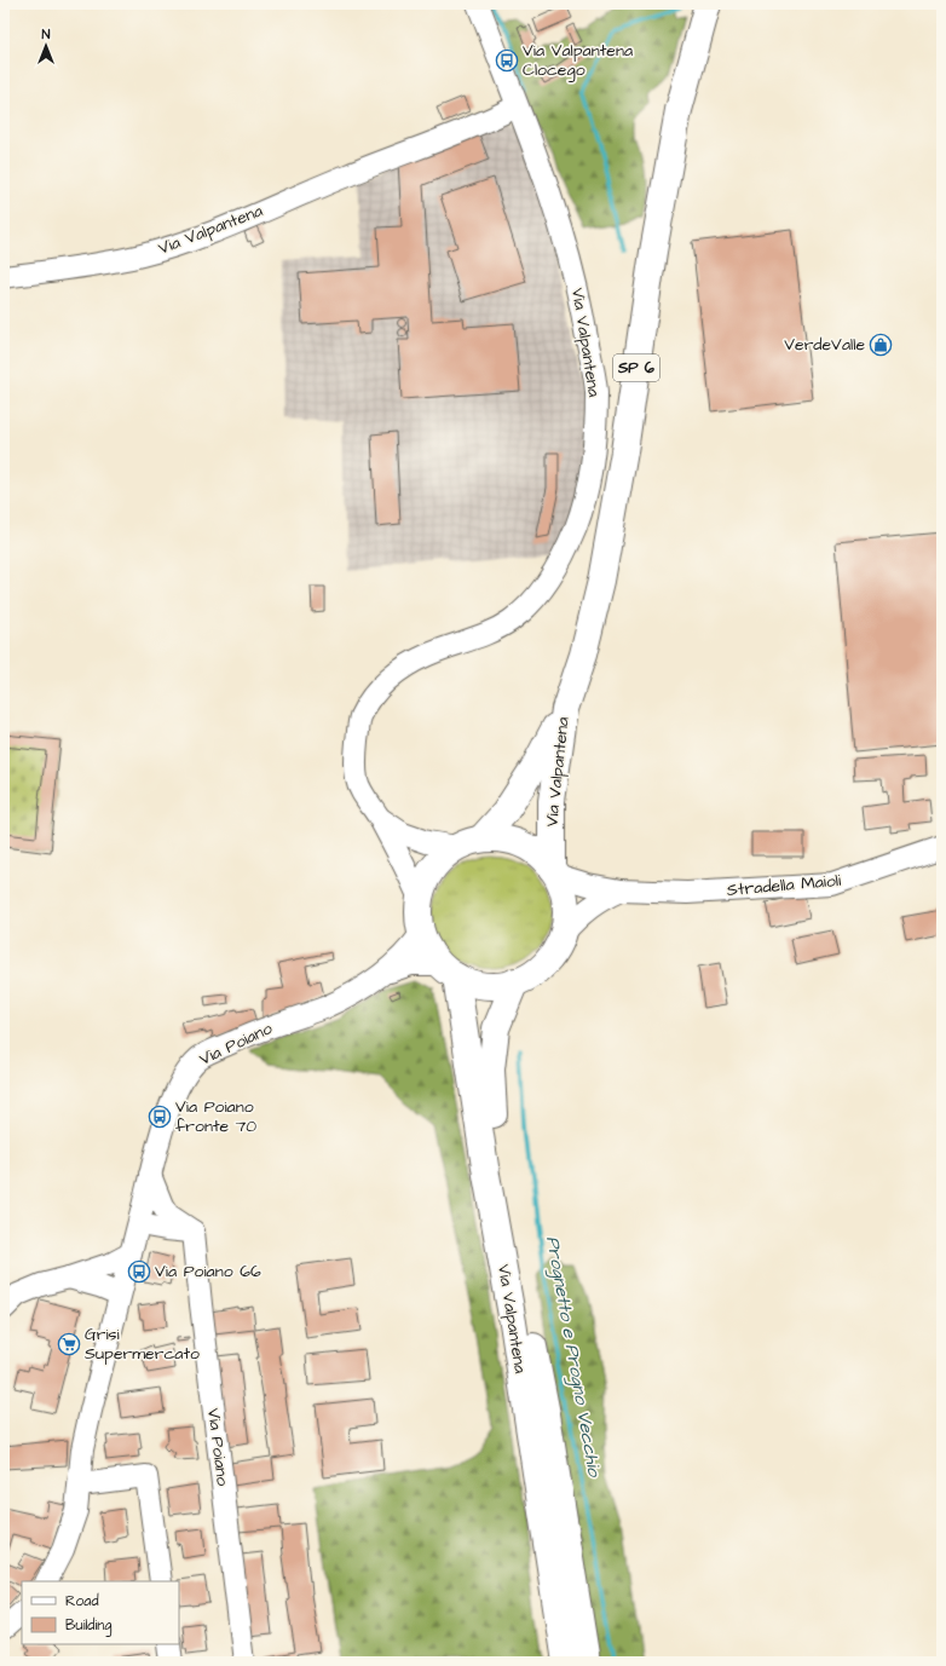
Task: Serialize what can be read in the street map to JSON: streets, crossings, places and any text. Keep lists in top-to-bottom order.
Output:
{
  "streets": {
    "main road": ["Via Valpantena", "SP 6"],
    "street": ["Stradella Maioli", "Via Poiano"]
  },
  "crossings": [
    ["Via Valpantena", "SP 6"],
    ["Via Valpantena", "Stradella Maioli"],
    ["Via Valpantena", "Via Poiano"],
    ["Stradella Maioli", "Via Poiano"]
  ],
  "water": ["Prognetto e Progno Vecchio"],
  "places": {
    "bus stop": ["Via Valpantena Clocego", "Via Poiano fronte 70", "Via Poiano 66"],
    "shop": ["VerdeValle"],
    "supermarket": ["Grisi Supermercato"]
  },
  "legend": ["Road", "Building"],
  "north": "top"
}
